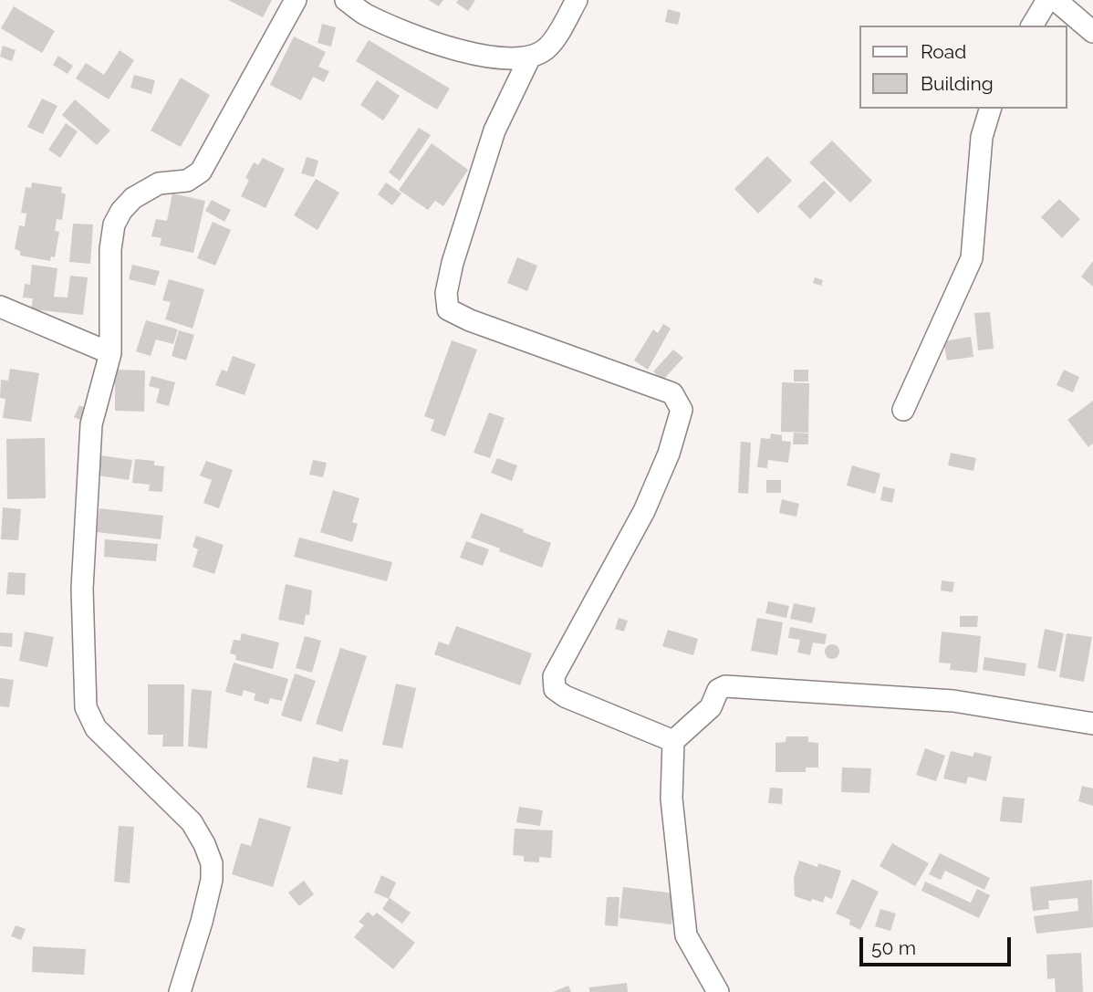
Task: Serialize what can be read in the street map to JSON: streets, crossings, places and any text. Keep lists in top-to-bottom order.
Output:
{
  "legend": ["Road", "Building"],
  "scale_bar": "50 m"
}
